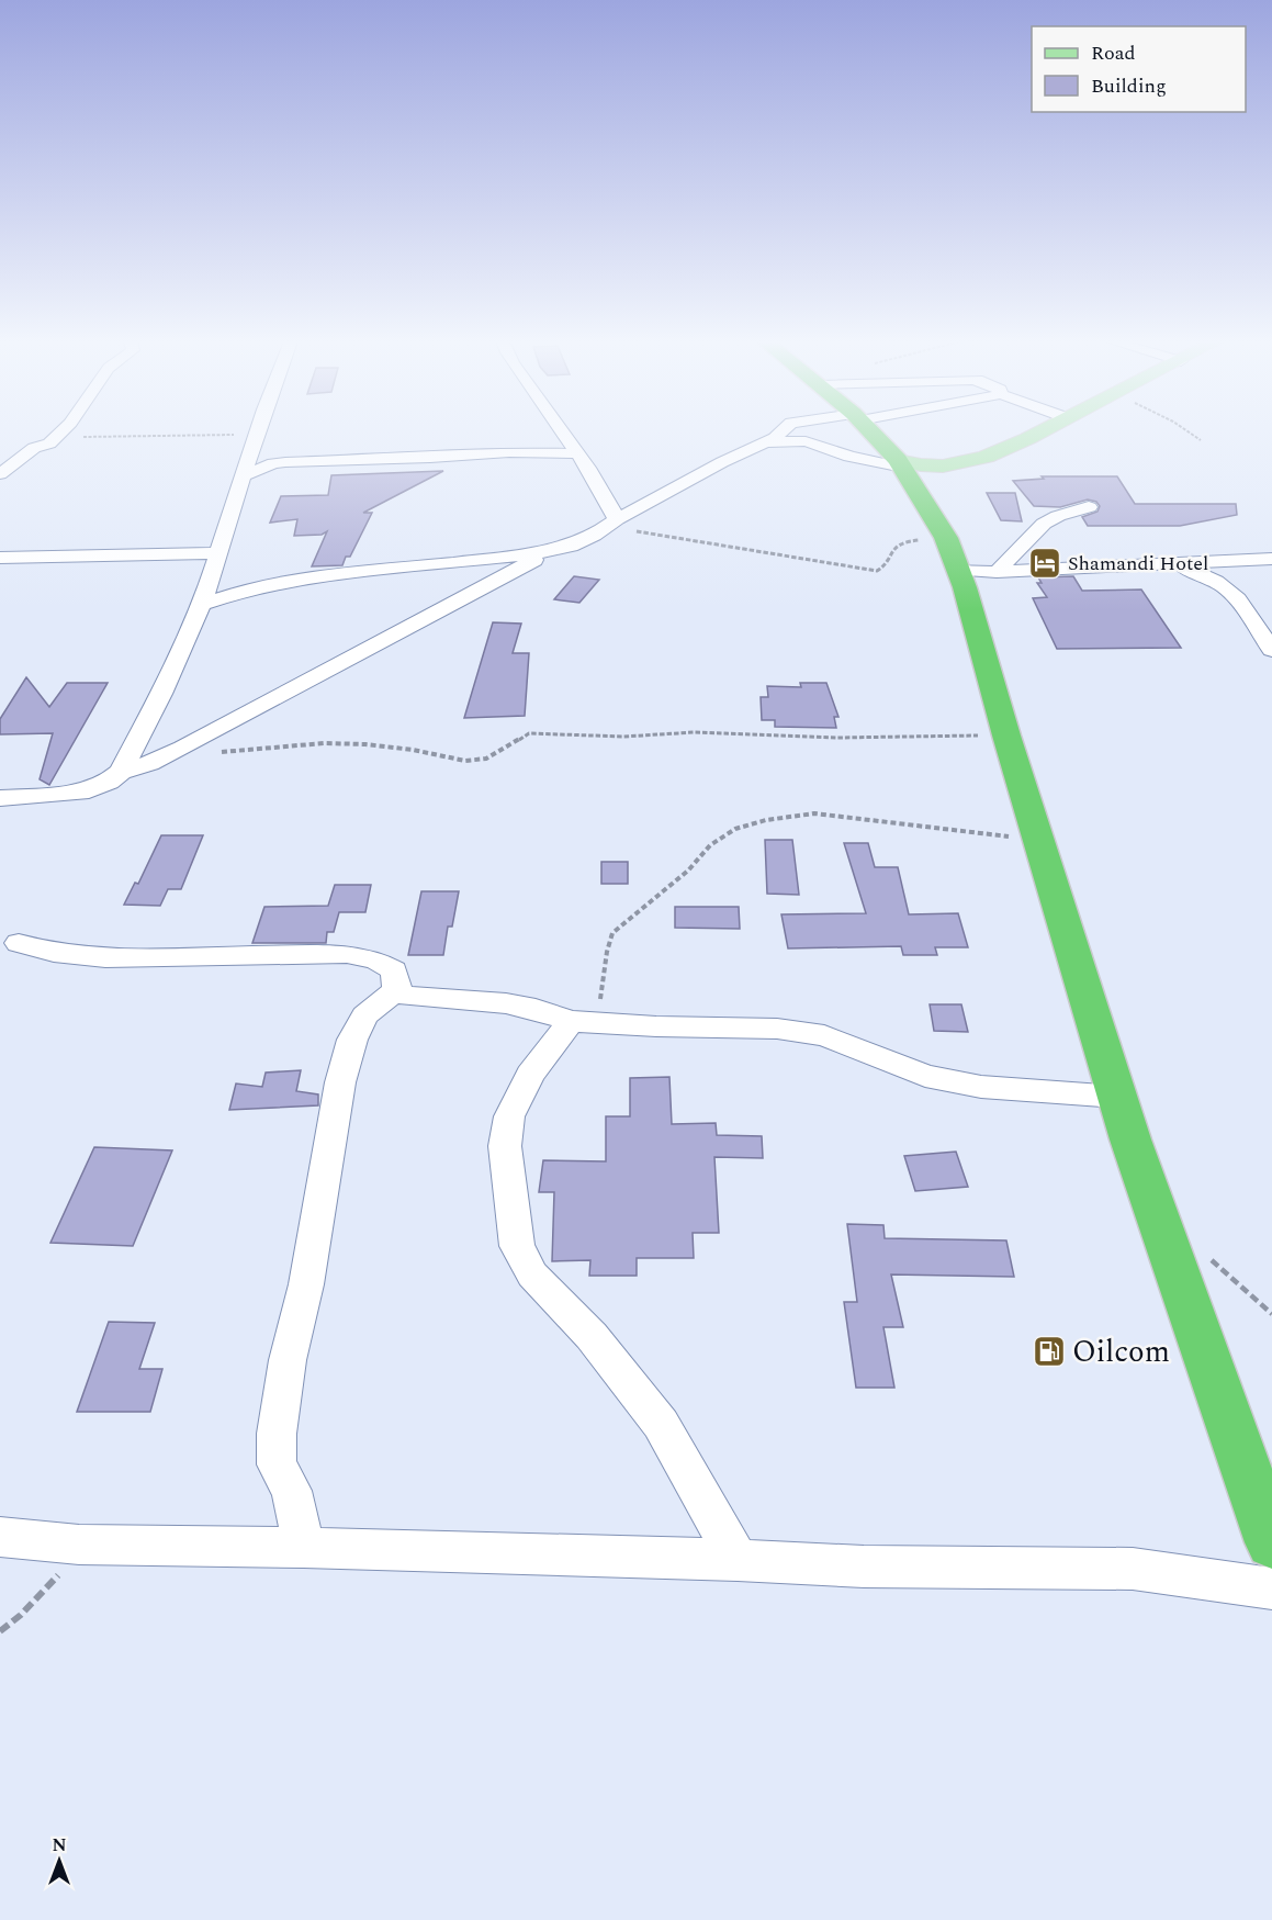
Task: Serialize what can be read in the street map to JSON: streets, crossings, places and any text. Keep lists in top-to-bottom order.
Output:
{
  "places": {
    "hotel": ["Shamandi Hotel"],
    "fuel station": ["Oilcom"]
  },
  "legend": ["Road", "Building"],
  "north": "top"
}
